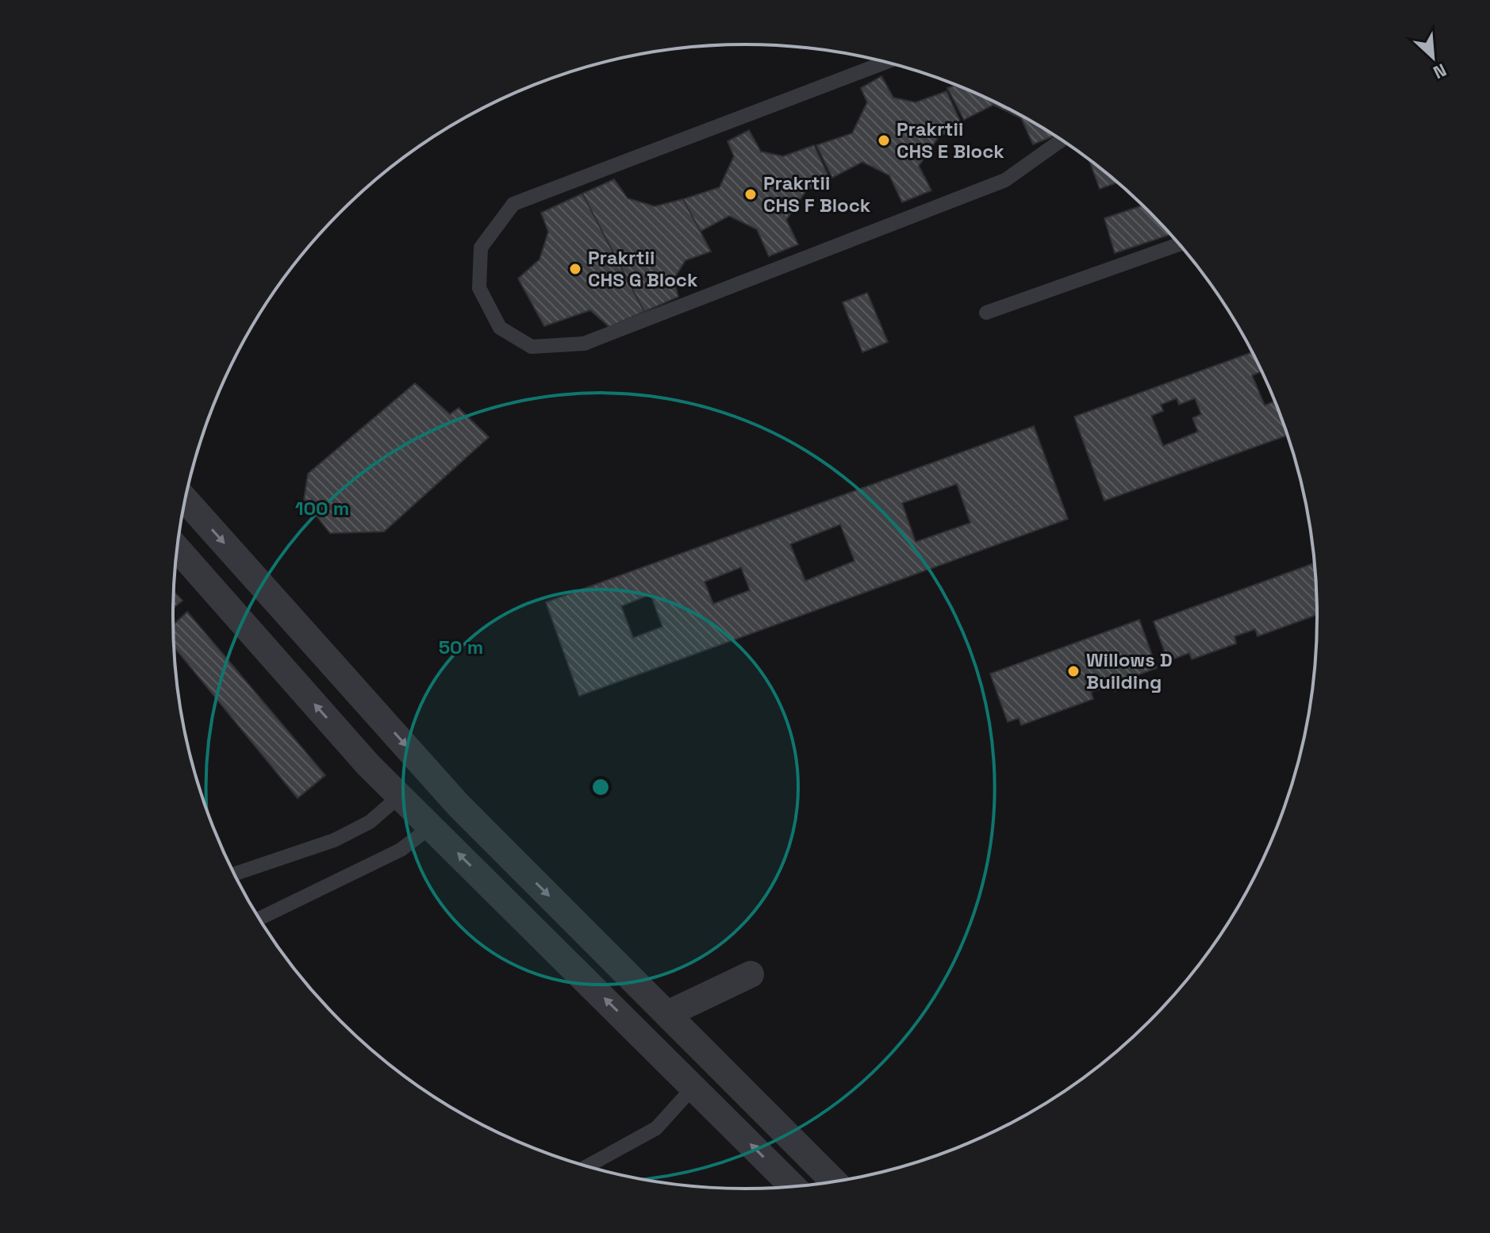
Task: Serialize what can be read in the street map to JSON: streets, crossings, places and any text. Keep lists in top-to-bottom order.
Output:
{
  "places": [
    "Prakrtii CHS E Block",
    "Prakrtii CHS F Block",
    "Prakrtii CHS G Block",
    "Willows D Building"
  ],
  "north": "bottom right",
  "rings": ["100 m", "50 m"]
}
